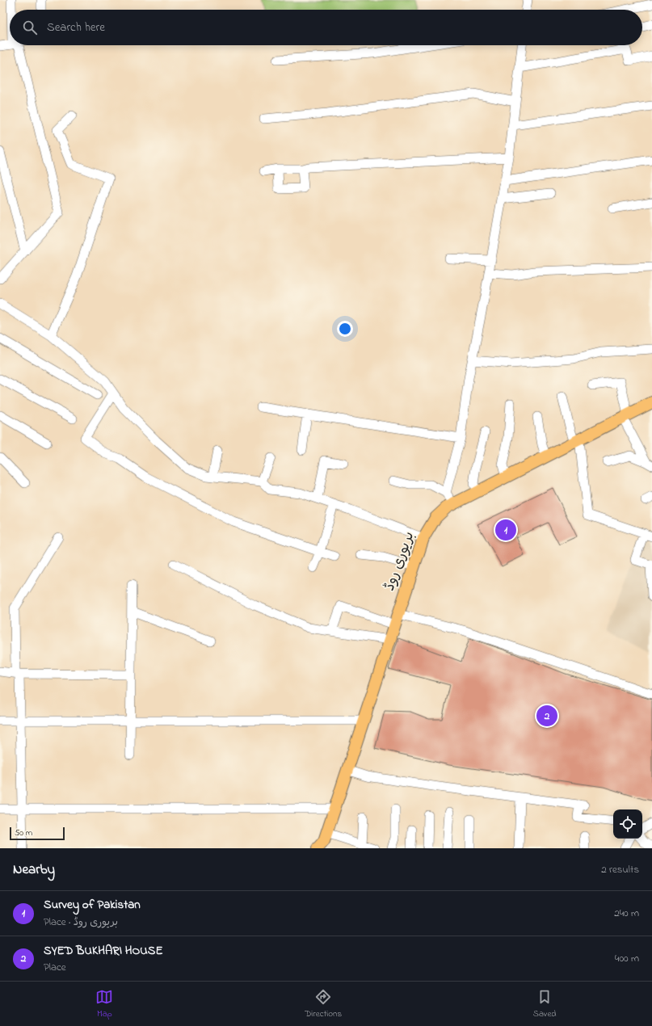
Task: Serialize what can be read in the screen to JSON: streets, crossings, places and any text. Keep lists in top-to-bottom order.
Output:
{
  "streets": {
    "main road": ["بریوری روڈ"]
  },
  "scale_bar": "50 m",
  "page": {
    "search": "Search here",
    "pins": ["1", "2"],
    "scale": "50 m",
    "heading": ["Nearby", "2 results"],
    "list": [
      {
        "mark": "1",
        "name": "Survey of Pakistan",
        "note": "Place · بریوری روڈ",
        "value": "240 m"
      },
      {
        "mark": "2",
        "name": "SYED BUKHARI HOUSE",
        "note": "Place",
        "value": "400 m"
      }
    ],
    "nav": ["Map", "Directions", "Saved"]
  }
}
